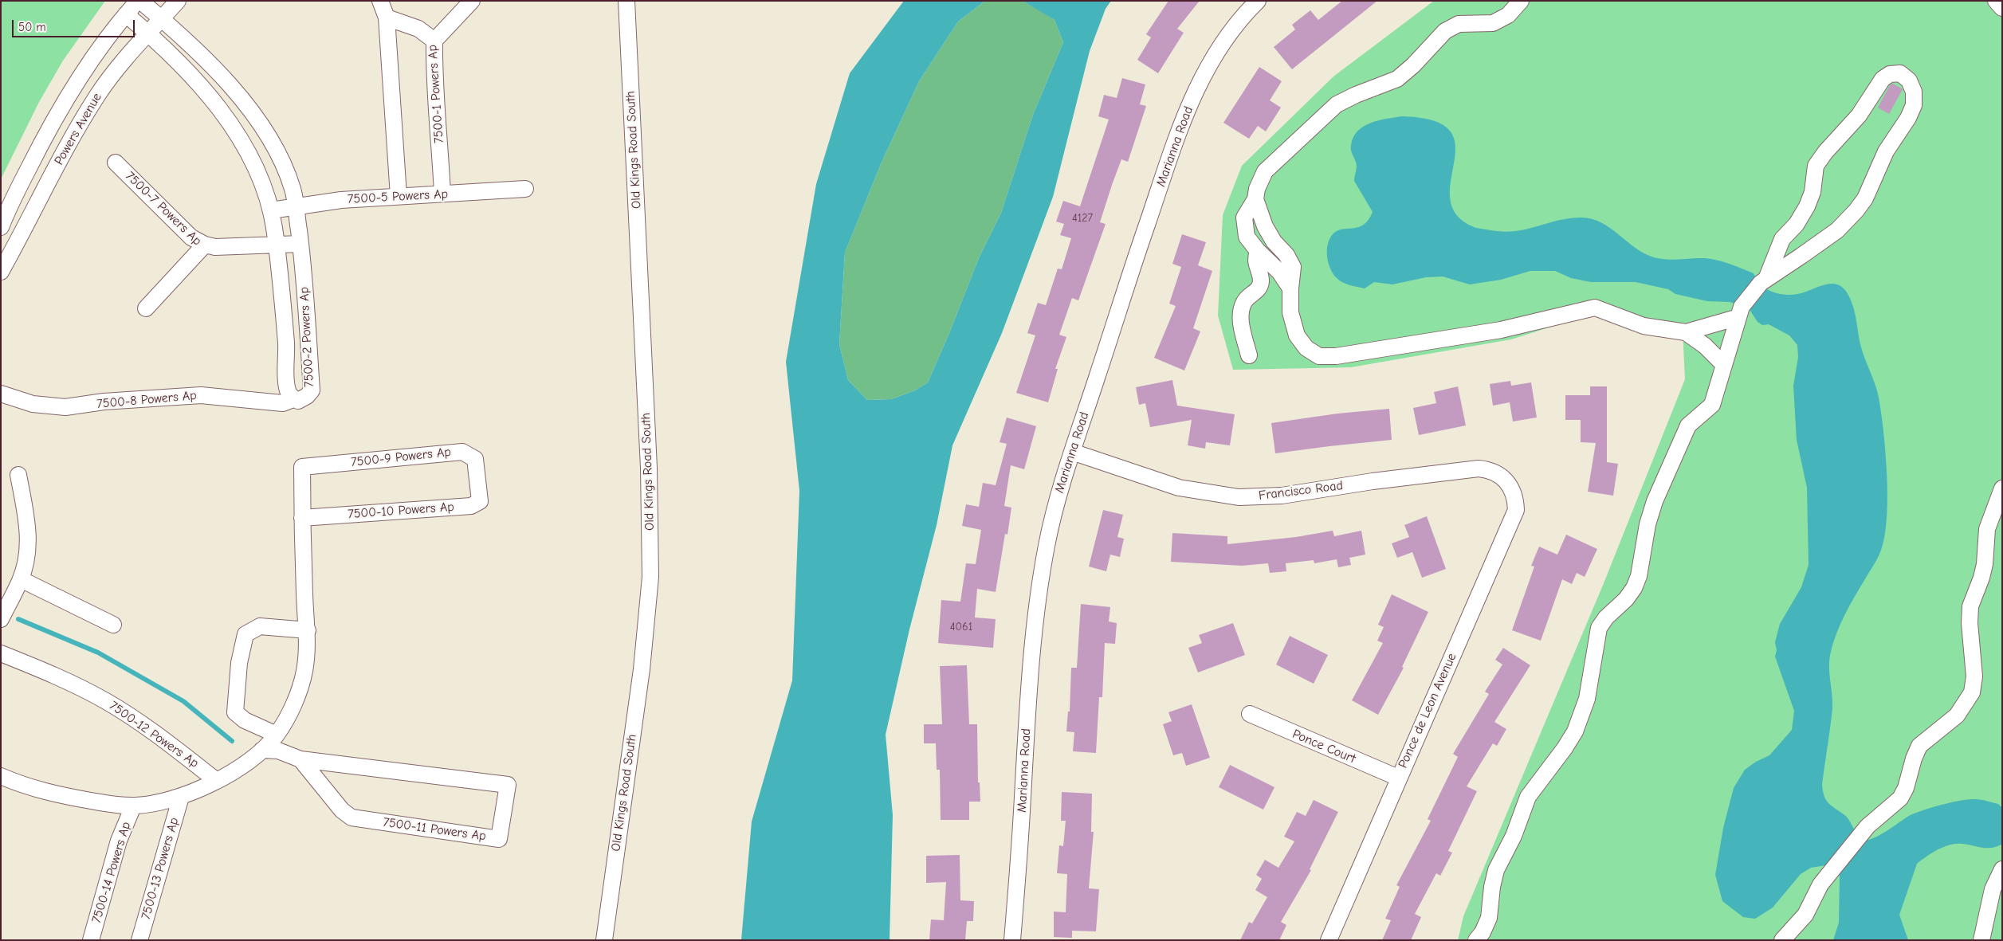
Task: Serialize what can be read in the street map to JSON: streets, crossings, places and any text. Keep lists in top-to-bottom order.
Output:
{
  "streets": {
    "street": [
      "7500-1 Powers Ap",
      "Powers Avenue",
      "Marianna Road",
      "Old Kings Road South",
      "7500-5 Powers Ap",
      "7500-7 Powers Ap",
      "7500-2 Powers Ap",
      "7500-8 Powers Ap",
      "7500-9 Powers Ap",
      "Francisco Road",
      "7500-10 Powers Ap",
      "Ponce de Leon Avenue",
      "7500-12 Powers Ap",
      "Ponce Court",
      "7500-11 Powers Ap",
      "7500-13 Powers Ap",
      "7500-14 Powers Ap"
    ]
  },
  "crossings": [
    ["7500-1 Powers Ap", "7500-5 Powers Ap"],
    ["Powers Avenue", "7500-2 Powers Ap"],
    ["Marianna Road", "Francisco Road"],
    ["7500-5 Powers Ap", "7500-2 Powers Ap"],
    ["7500-2 Powers Ap", "7500-8 Powers Ap"],
    ["7500-9 Powers Ap", "7500-10 Powers Ap"],
    ["Francisco Road", "Ponce de Leon Avenue"],
    ["Ponce de Leon Avenue", "Ponce Court"]
  ],
  "house_numbers": ["4127", "4061"],
  "scale_bar": "50 m"
}
